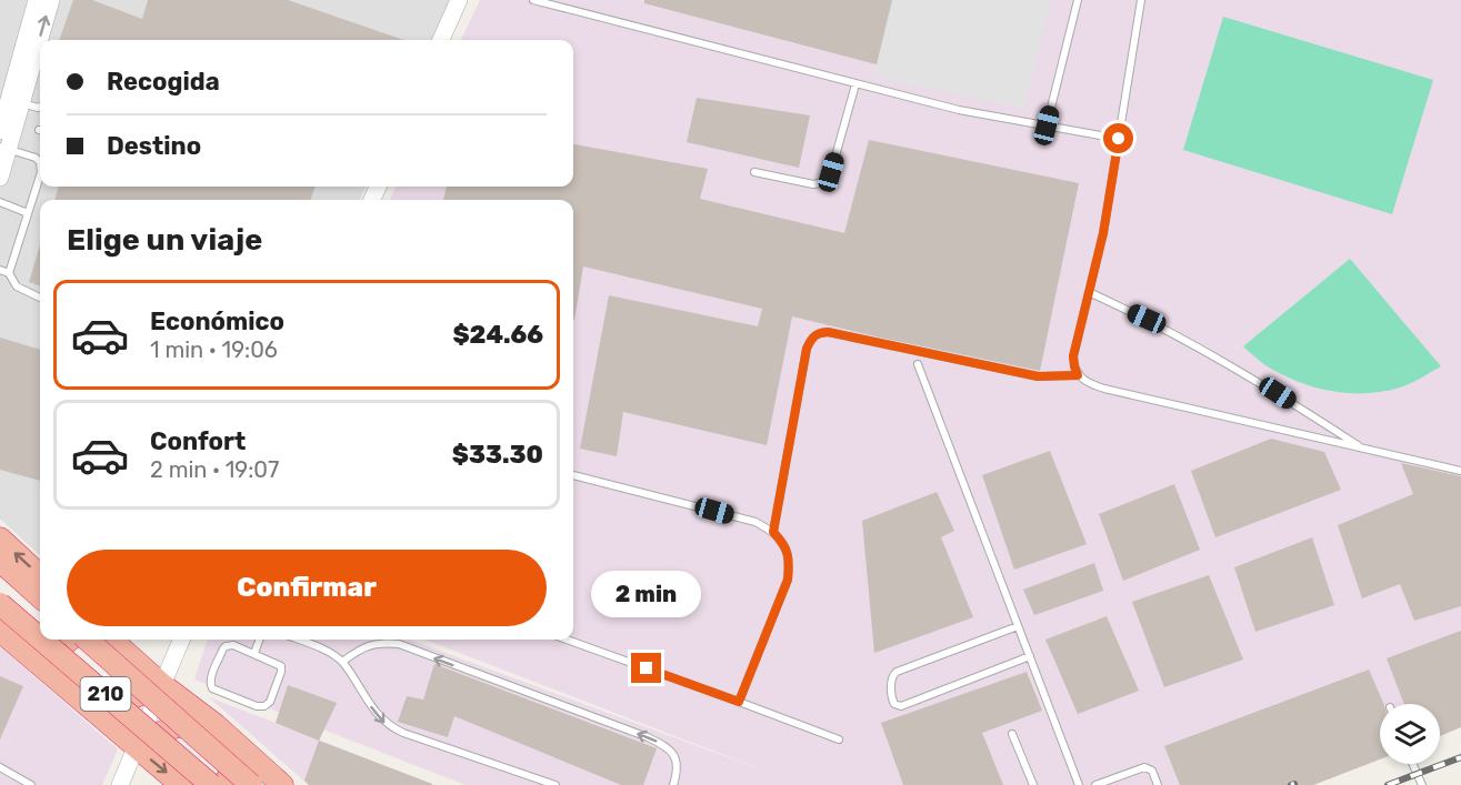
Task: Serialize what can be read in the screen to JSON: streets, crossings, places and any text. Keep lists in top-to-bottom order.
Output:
{
  "streets": {
    "highway": ["210"]
  },
  "page": {
    "banner": ["Recogida", "Destino"],
    "heading": "Elige un viaje",
    "list": [
      {
        "name": "Económico",
        "note": "1 min · 19:06",
        "value": "$24.66"
      },
      {
        "name": "Confort",
        "note": "2 min · 19:07",
        "value": "$33.30"
      }
    ],
    "buttons": "Confirmar",
    "bubble": "2 min"
  }
}
